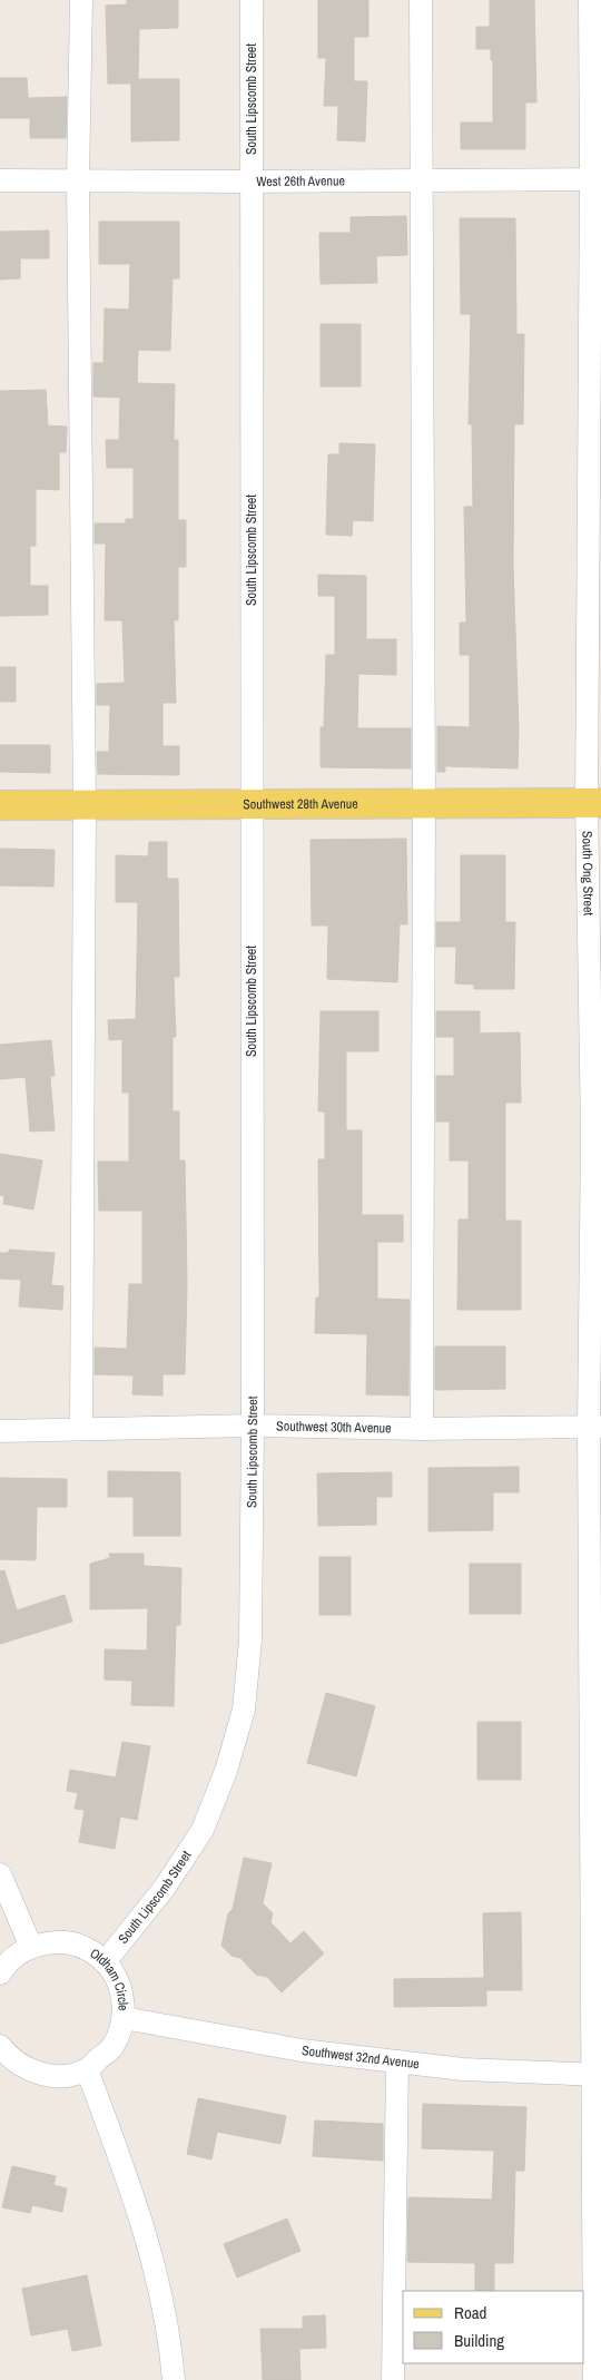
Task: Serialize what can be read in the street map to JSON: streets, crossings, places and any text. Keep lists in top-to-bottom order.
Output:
{
  "streets": {
    "main road": ["Southwest 28th Avenue"],
    "street": [
      "South Lipscomb Street",
      "West 26th Avenue",
      "South Ong Street",
      "Southwest 30th Avenue",
      "Oldham Circle",
      "Southwest 32nd Avenue"
    ]
  },
  "crossings": [
    ["South Lipscomb Street", "West 26th Avenue"],
    ["South Lipscomb Street", "Southwest 28th Avenue"],
    ["South Lipscomb Street", "Southwest 30th Avenue"],
    ["South Lipscomb Street", "Oldham Circle"],
    ["West 26th Avenue", "South Ong Street"],
    ["Southwest 28th Avenue", "South Ong Street"],
    ["South Ong Street", "Southwest 30th Avenue"],
    ["South Ong Street", "Southwest 32nd Avenue"],
    ["Oldham Circle", "Southwest 32nd Avenue"]
  ],
  "legend": ["Road", "Building"]
}
